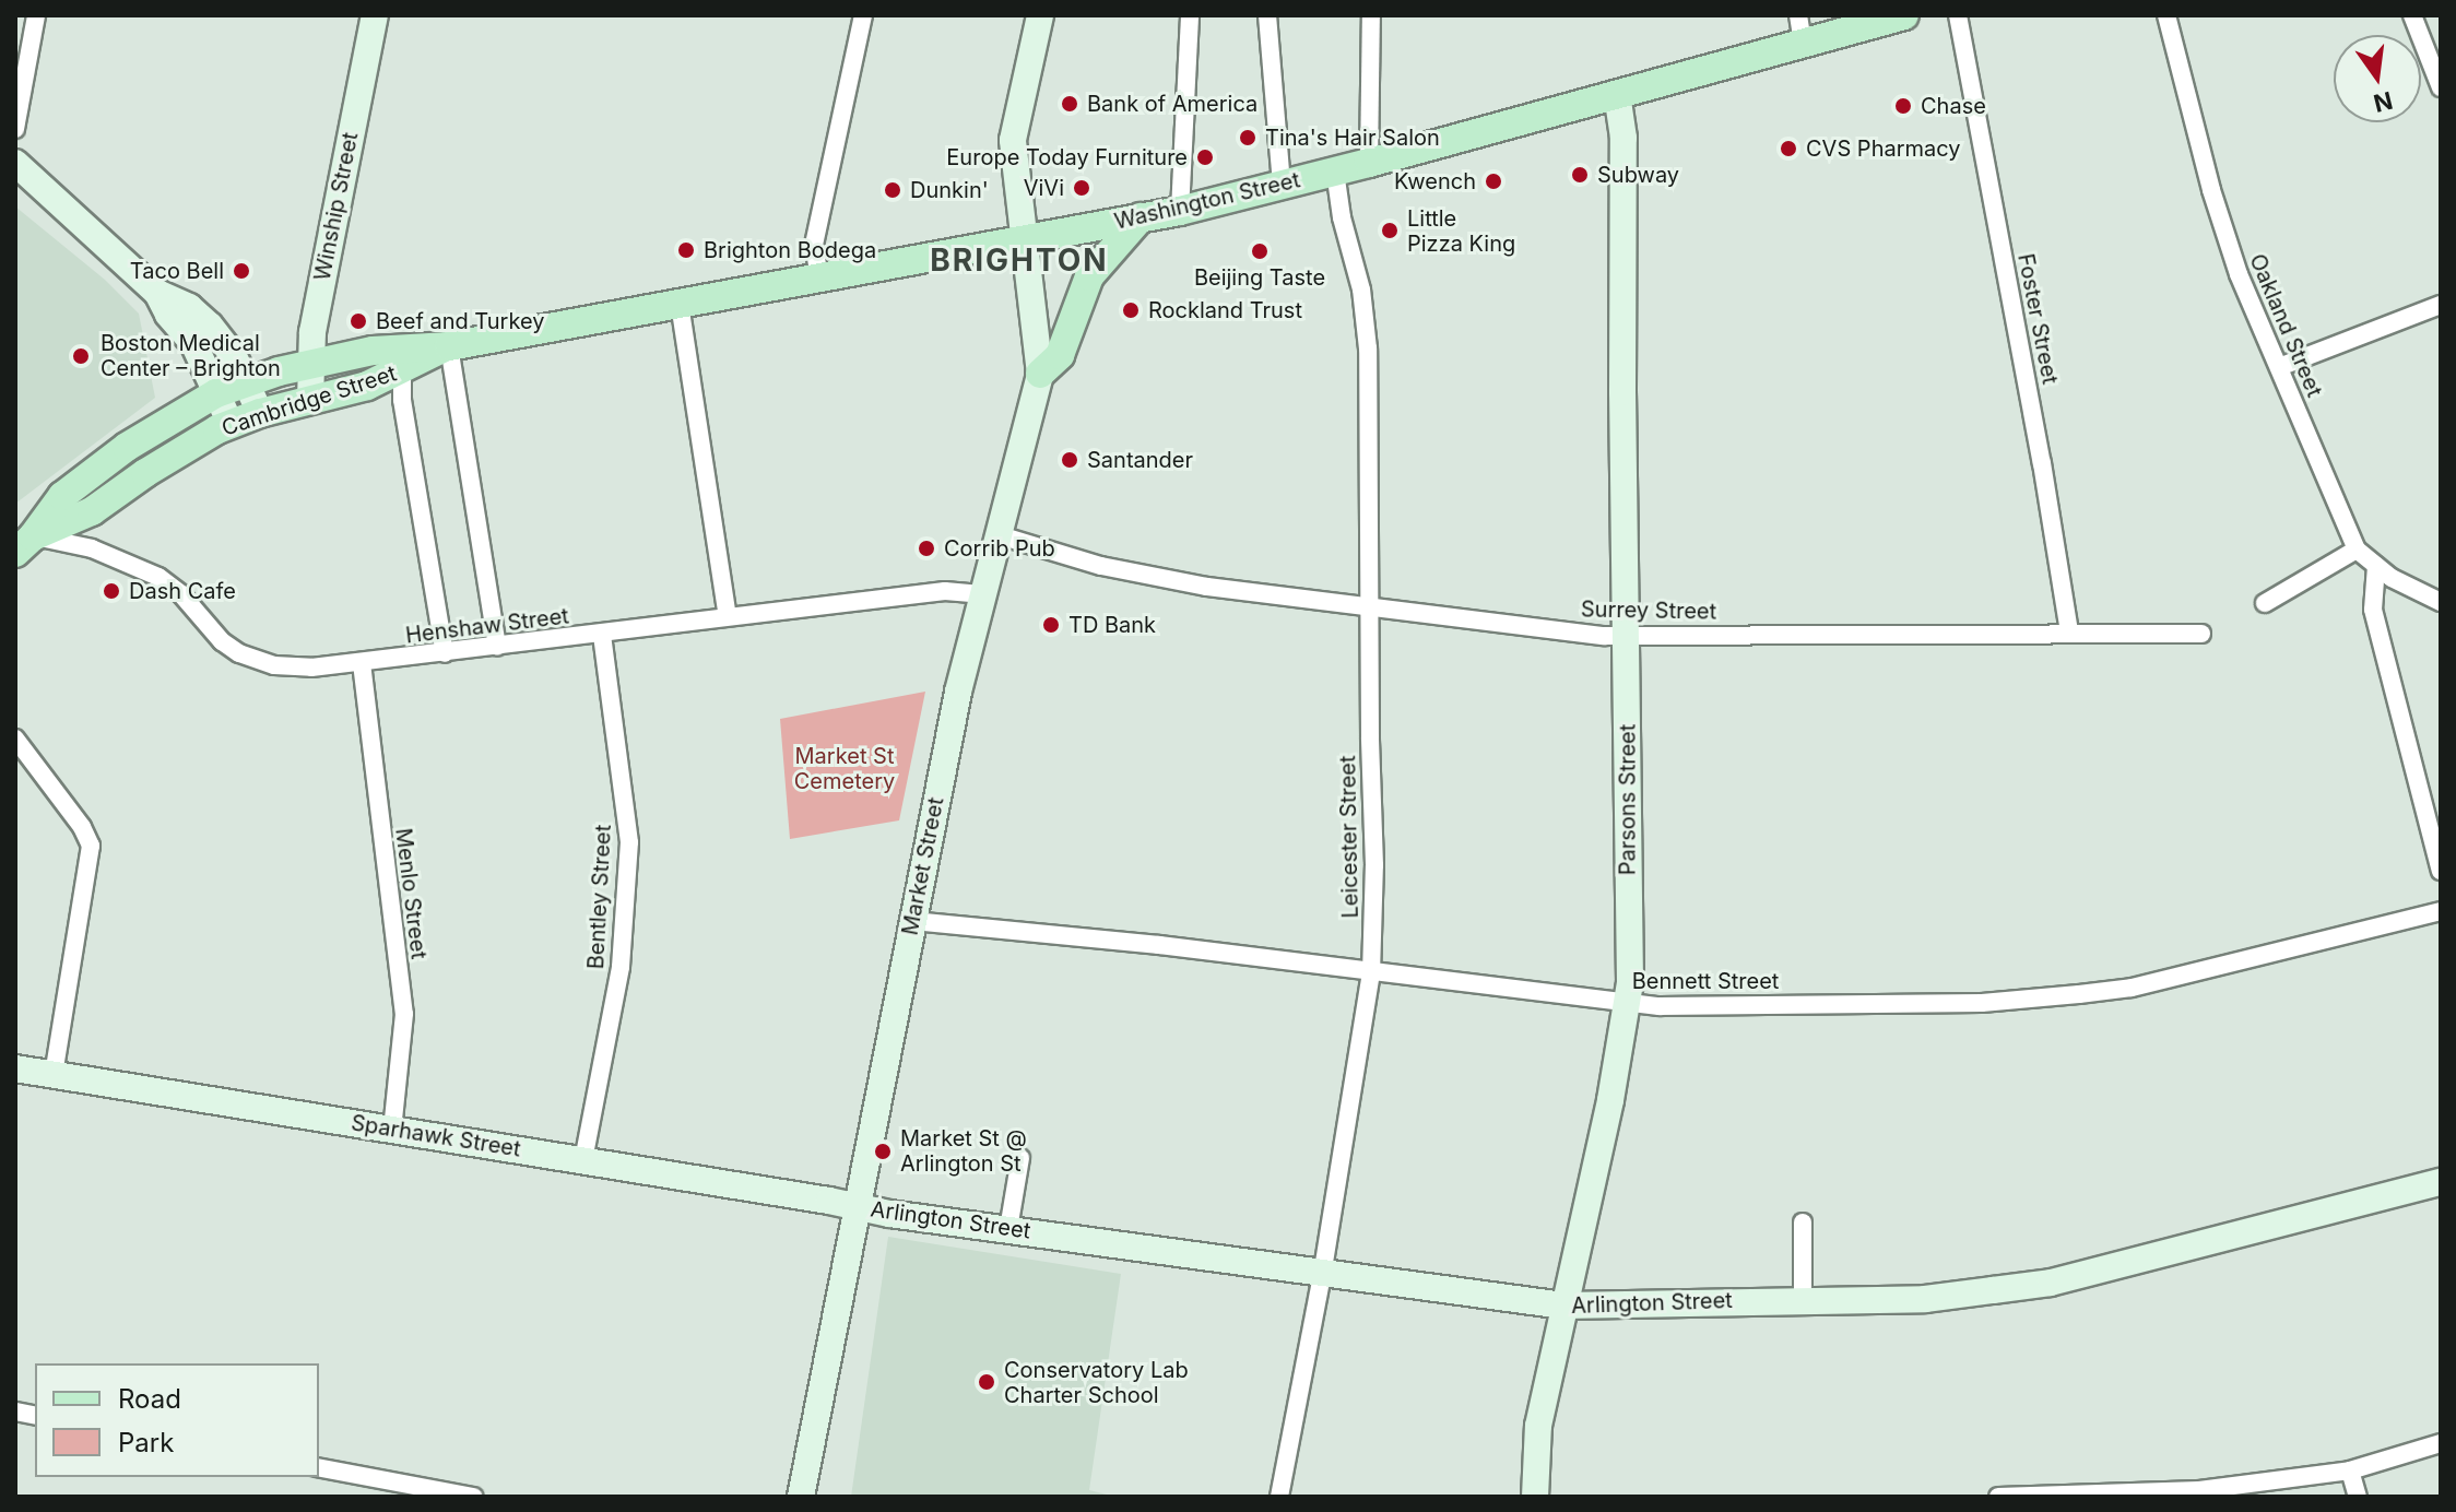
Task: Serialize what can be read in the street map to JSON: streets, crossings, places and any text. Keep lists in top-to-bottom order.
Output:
{
  "streets": {
    "main road": ["Washington Street", "Cambridge Street"],
    "street": [
      "Winship Street",
      "Foster Street",
      "Oakland Street",
      "Surrey Street",
      "Henshaw Street",
      "Parsons Street",
      "Leicester Street",
      "Market Street",
      "Menlo Street",
      "Bentley Street",
      "Bennett Street",
      "Sparhawk Street",
      "Arlington Street"
    ]
  },
  "crossings": [
    ["Washington Street", "Cambridge Street"],
    ["Washington Street", "Parsons Street"],
    ["Washington Street", "Leicester Street"],
    ["Washington Street", "Market Street"],
    ["Winship Street", "Cambridge Street"],
    ["Foster Street", "Surrey Street"],
    ["Cambridge Street", "Henshaw Street"],
    ["Surrey Street", "Parsons Street"],
    ["Surrey Street", "Leicester Street"],
    ["Surrey Street", "Market Street"],
    ["Henshaw Street", "Market Street"],
    ["Henshaw Street", "Menlo Street"],
    ["Henshaw Street", "Bentley Street"],
    ["Parsons Street", "Bennett Street"],
    ["Parsons Street", "Arlington Street"],
    ["Leicester Street", "Bennett Street"],
    ["Leicester Street", "Arlington Street"],
    ["Market Street", "Bennett Street"],
    ["Market Street", "Sparhawk Street"],
    ["Market Street", "Arlington Street"],
    ["Menlo Street", "Sparhawk Street"],
    ["Bentley Street", "Sparhawk Street"],
    ["Sparhawk Street", "Arlington Street"]
  ],
  "districts": ["BRIGHTON"],
  "parks": ["Market St Cemetery"],
  "places": [
    "Bank of America",
    "Chase",
    "Tina's Hair Salon",
    "CVS Pharmacy",
    "Europe Today Furniture",
    "Subway",
    "Kwench",
    "ViVi",
    "Dunkin'",
    "Little Pizza King",
    "Brighton Bodega",
    "Beijing Taste",
    "Taco Bell",
    "Rockland Trust",
    "Beef and Turkey",
    "Boston Medical Center – Brighton",
    "Santander",
    "Corrib Pub",
    "Dash Cafe",
    "TD Bank",
    "Market St @ Arlington St",
    "Conservatory Lab Charter School"
  ],
  "legend": ["Road", "Park"],
  "north": "bottom"
}
